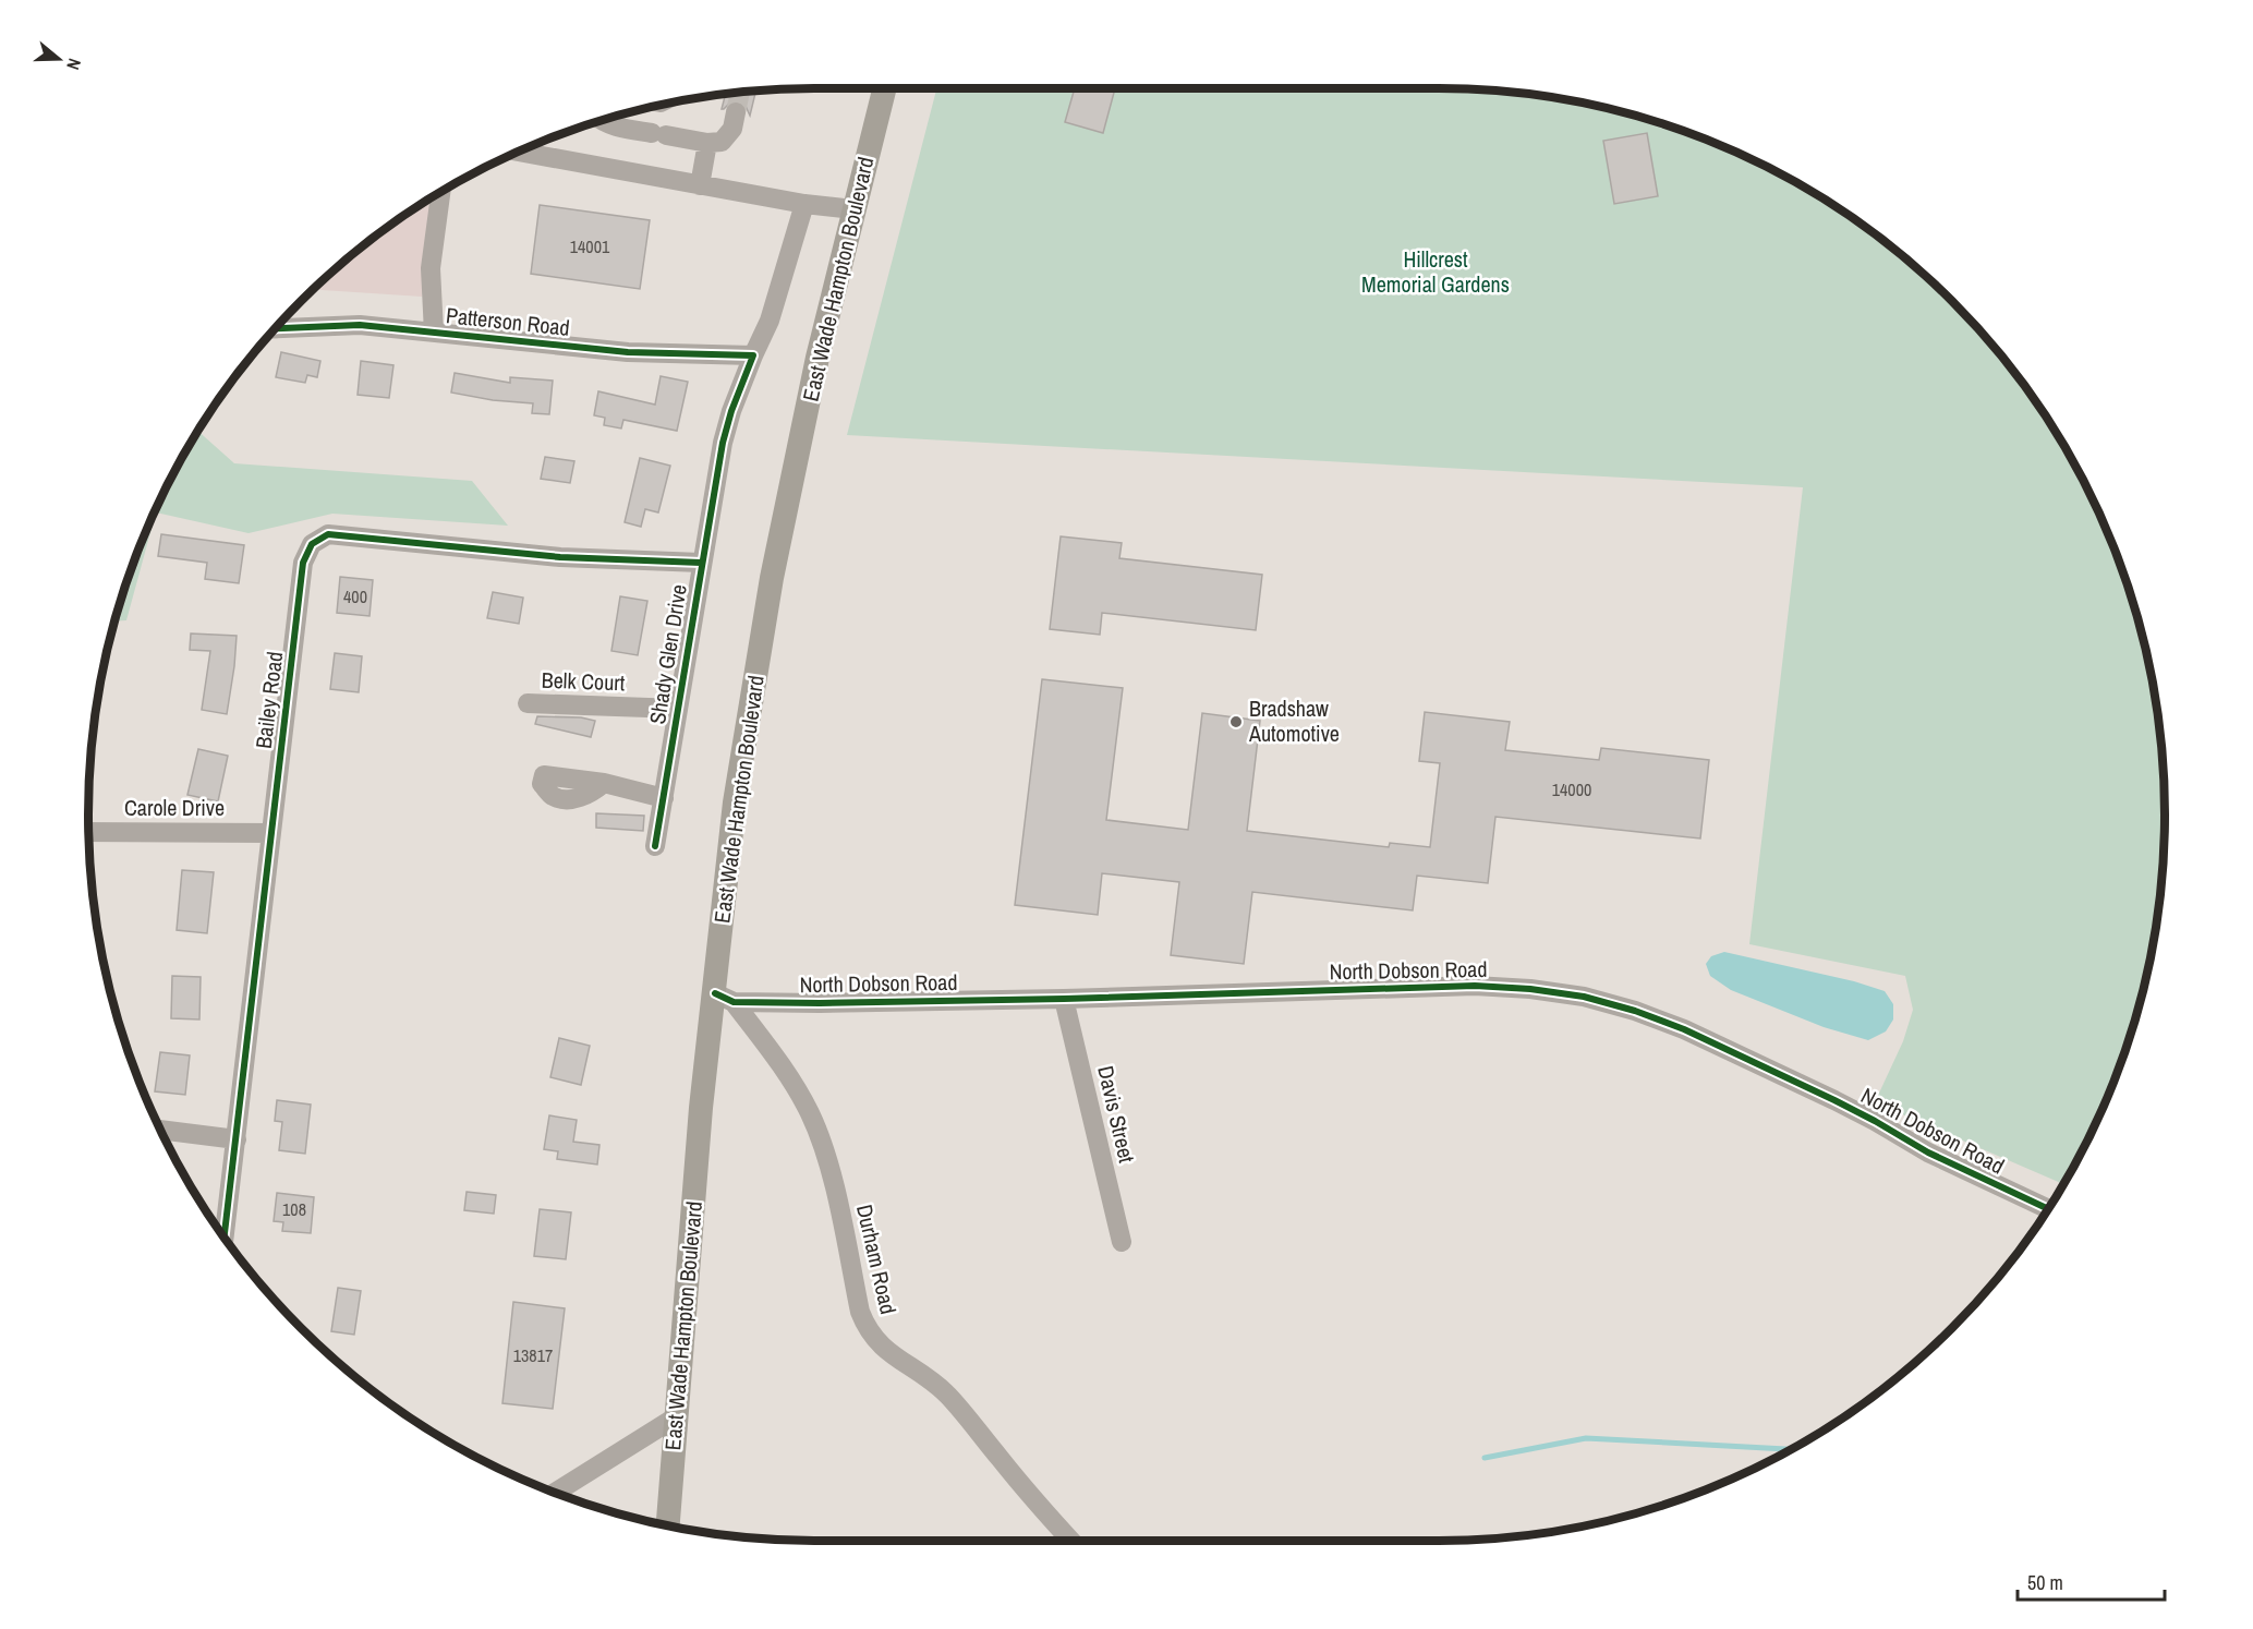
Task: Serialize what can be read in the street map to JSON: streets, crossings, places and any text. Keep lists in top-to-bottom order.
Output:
{
  "streets": {
    "main road": ["East Wade Hampton Boulevard"],
    "street": [
      "Patterson Road",
      "Shady Glen Drive",
      "Belk Court",
      "Bailey Road",
      "Carole Drive",
      "North Dobson Road",
      "Davis Street",
      "Durham Road"
    ]
  },
  "crossings": [
    ["East Wade Hampton Boulevard", "North Dobson Road"],
    ["East Wade Hampton Boulevard", "Durham Road"],
    ["Patterson Road", "Shady Glen Drive"],
    ["Shady Glen Drive", "Belk Court"],
    ["Shady Glen Drive", "Bailey Road"],
    ["Bailey Road", "Carole Drive"],
    ["North Dobson Road", "Davis Street"],
    ["North Dobson Road", "Durham Road"]
  ],
  "parks": ["Hillcrest Memorial Gardens"],
  "places": ["Bradshaw Automotive"],
  "house_numbers": [
    "14001",
    "400",
    "14000",
    "108",
    "13817"
  ],
  "scale_bar": "50 m",
  "north": "right"
}
